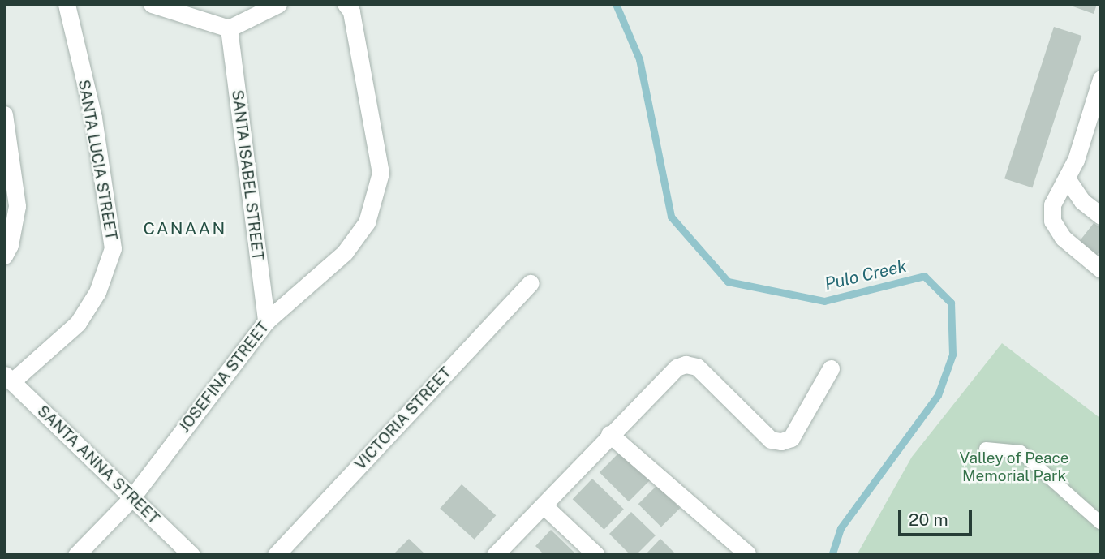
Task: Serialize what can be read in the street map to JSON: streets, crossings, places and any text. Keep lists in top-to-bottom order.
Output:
{
  "streets": {
    "street": [
      "SANTA LUCIA STREET",
      "SANTA ISABEL STREET",
      "JOSEFINA STREET",
      "VICTORIA STREET",
      "SANTA ANNA STREET"
    ]
  },
  "crossings": [
    ["SANTA LUCIA STREET", "SANTA ANNA STREET"],
    ["SANTA ISABEL STREET", "JOSEFINA STREET"],
    ["JOSEFINA STREET", "SANTA ANNA STREET"]
  ],
  "districts": ["CANAAN"],
  "water": ["Pulo Creek"],
  "parks": ["Valley of Peace Memorial Park"],
  "scale_bar": "20 m"
}
